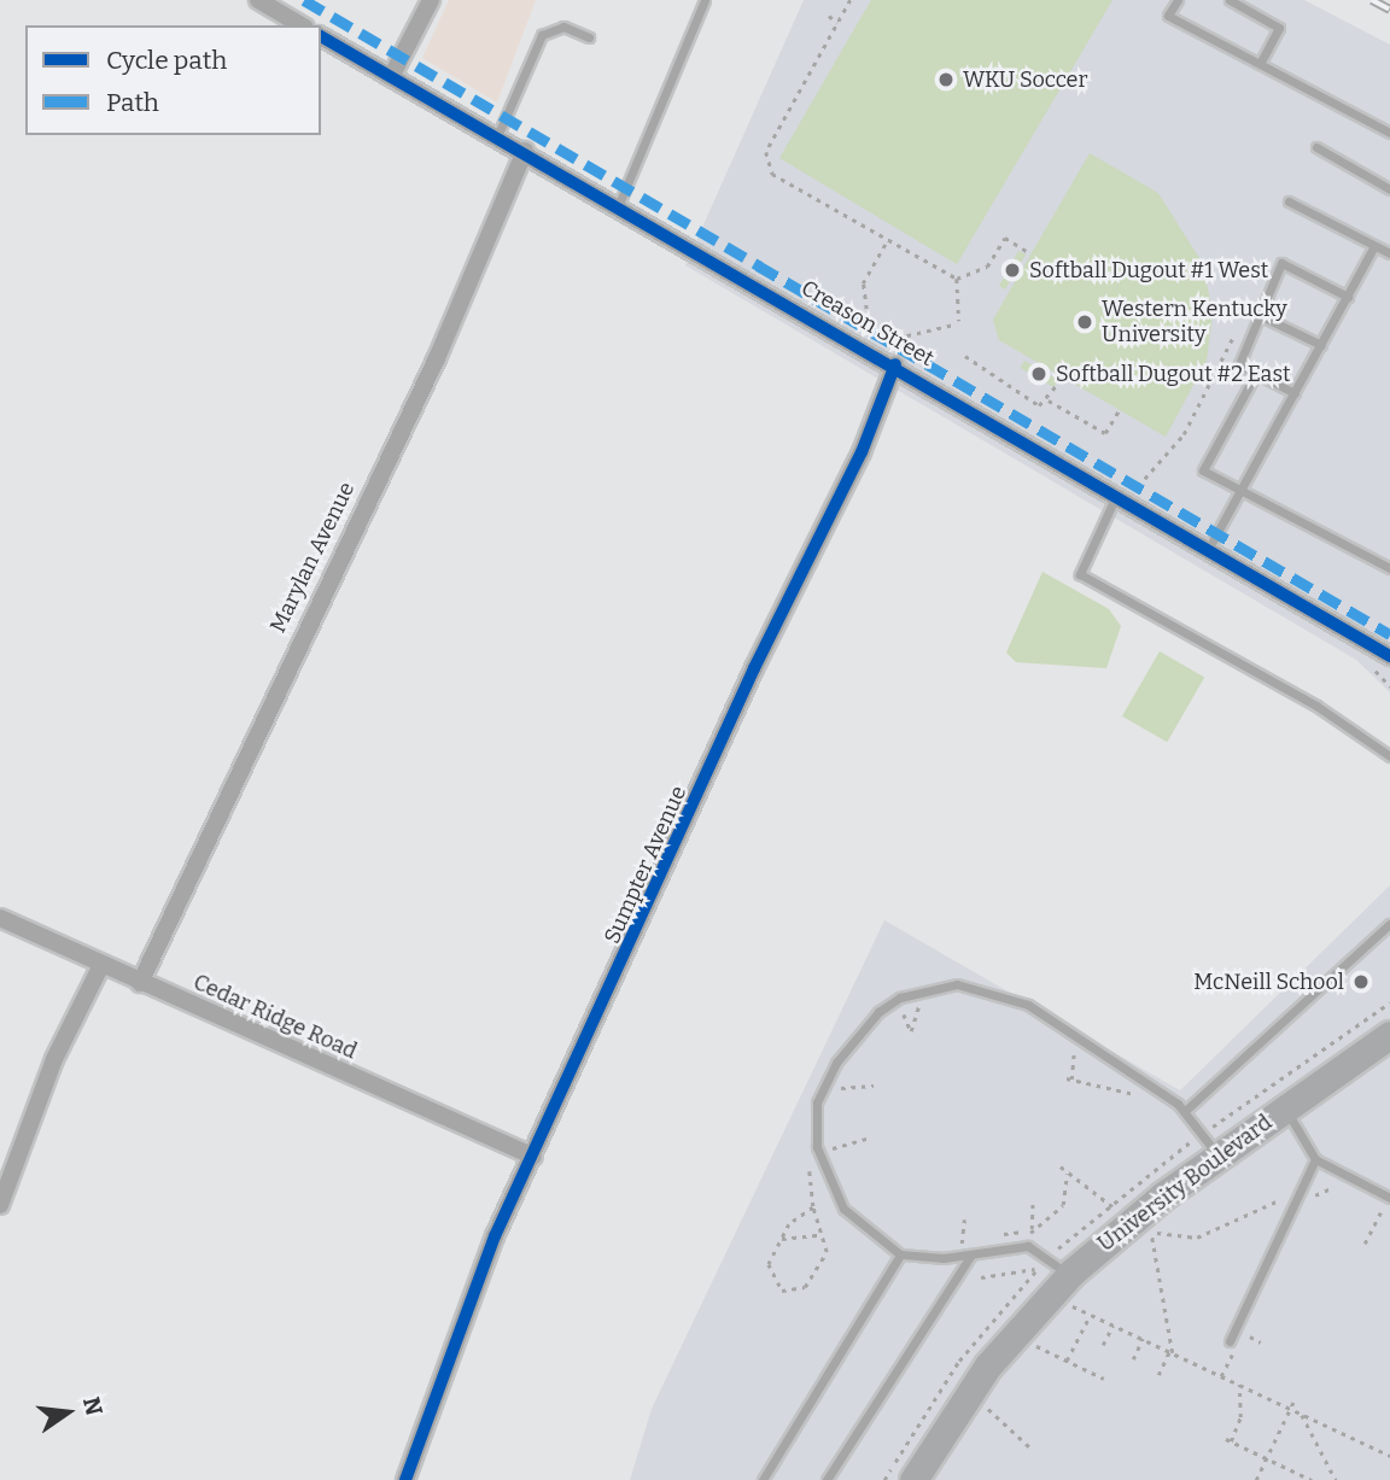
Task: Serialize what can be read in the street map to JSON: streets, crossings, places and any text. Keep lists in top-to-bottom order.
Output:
{
  "streets": {
    "main road": ["University Boulevard"],
    "street": [
      "Creason Street",
      "Marylan Avenue",
      "Sumpter Avenue",
      "Cedar Ridge Road"
    ]
  },
  "crossings": [
    ["Creason Street", "Marylan Avenue"],
    ["Creason Street", "Sumpter Avenue"],
    ["Marylan Avenue", "Cedar Ridge Road"],
    ["Sumpter Avenue", "Cedar Ridge Road"]
  ],
  "places": [
    "WKU Soccer",
    "Softball Dugout #1 West",
    "Western Kentucky University",
    "Softball Dugout #2 East",
    "McNeill School"
  ],
  "legend": ["Cycle path", "Path"],
  "north": "right"
}
